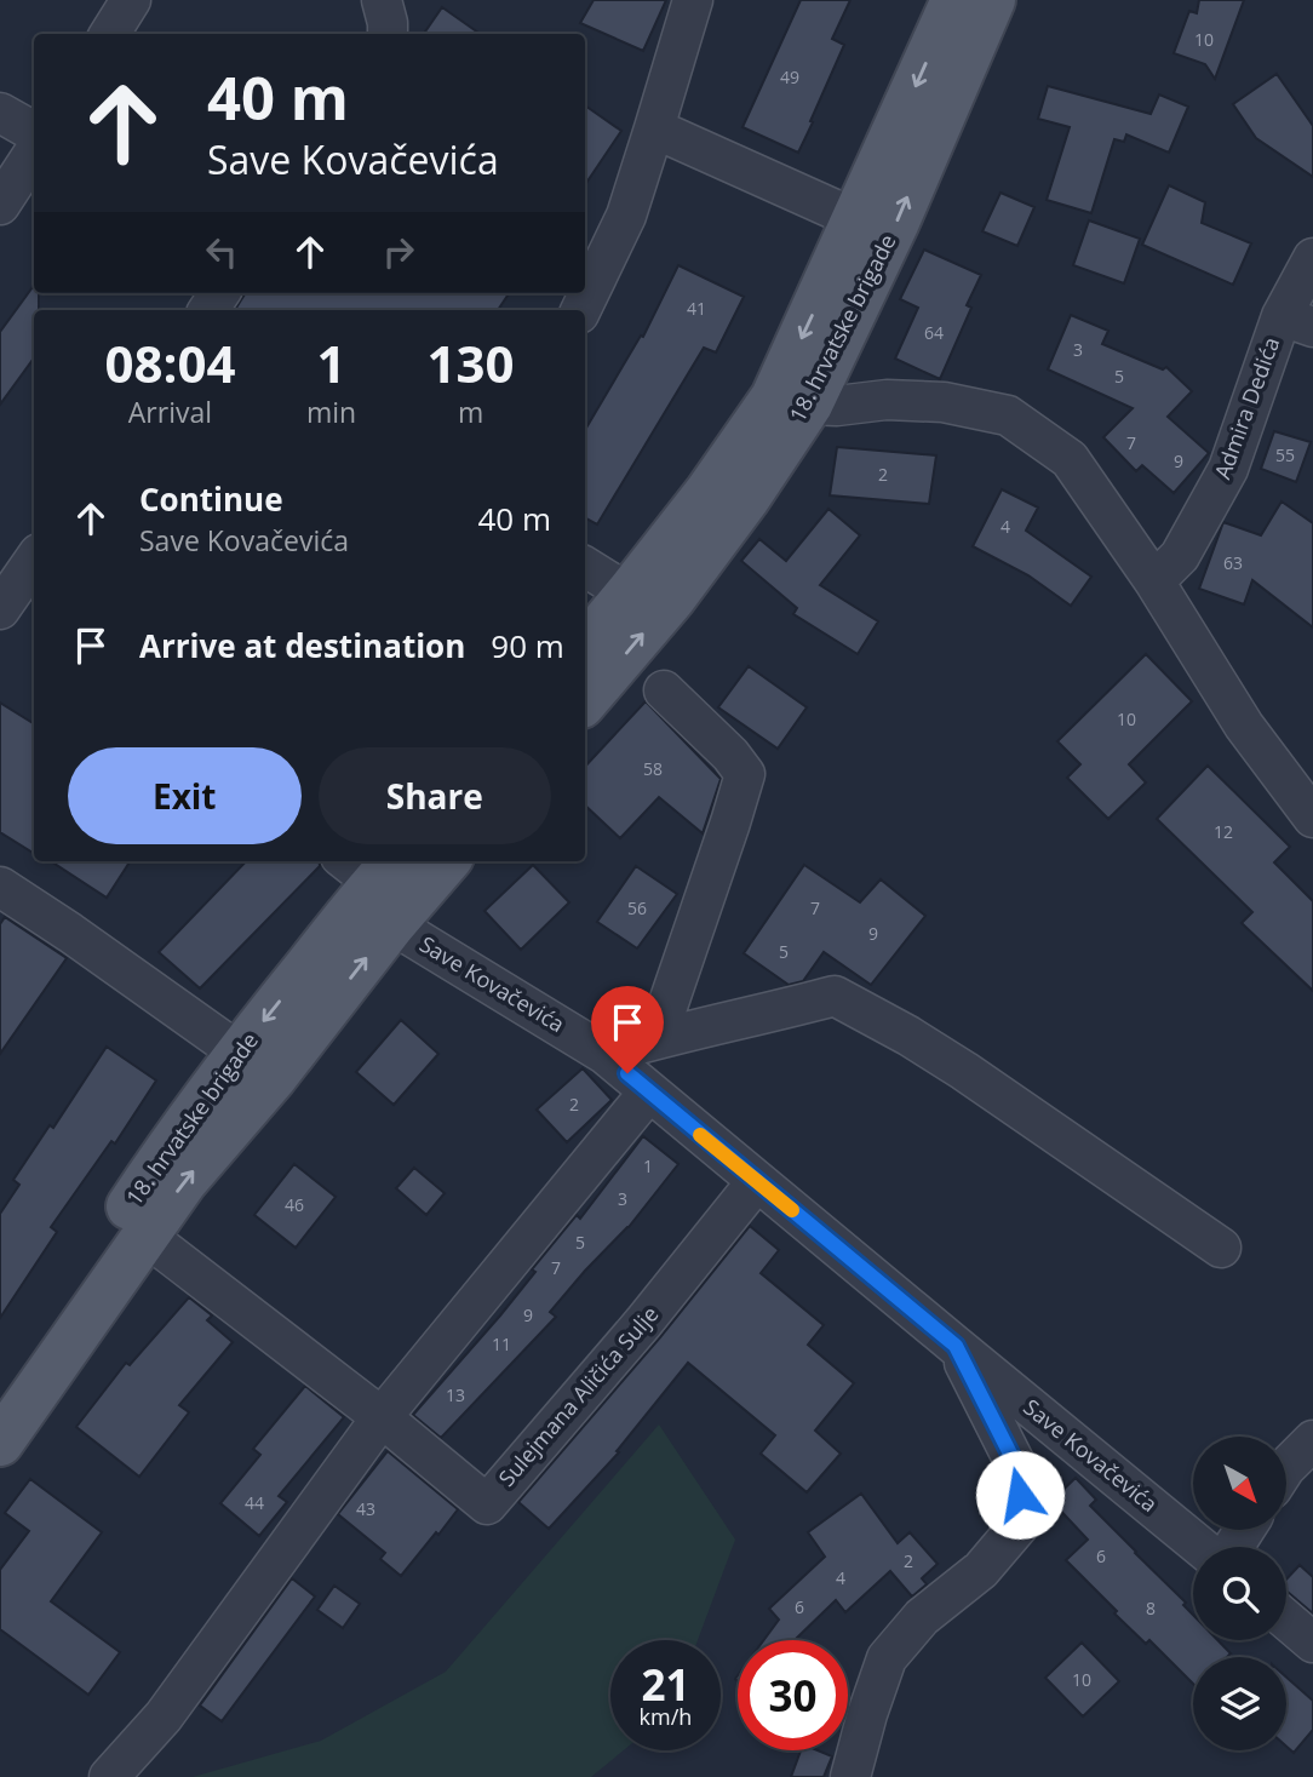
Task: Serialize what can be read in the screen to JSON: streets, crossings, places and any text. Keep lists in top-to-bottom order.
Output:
{
  "streets": {
    "main road": ["18. hrvatske brigade"],
    "street": ["Admira Dedića", "Save Kovačevića", "Sulejmana Aličića Sulje"]
  },
  "crossings": [
    ["18. hrvatske brigade", "Save Kovačevića"],
    ["18. hrvatske brigade", "Sulejmana Aličića Sulje"],
    ["Save Kovačevića", "Sulejmana Aličića Sulje"]
  ],
  "house_numbers": [
    "10",
    "49",
    "41",
    "64",
    "3",
    "5",
    "7",
    "55",
    "9",
    "2",
    "4",
    "63",
    "10",
    "58",
    "12",
    "56",
    "7",
    "9",
    "5",
    "2",
    "1",
    "3",
    "46",
    "5",
    "7",
    "9",
    "11",
    "13",
    "44",
    "43",
    "6",
    "2",
    "4",
    "6",
    "8",
    "10"
  ],
  "north": "bottom right",
  "page": {
    "turn": ["40 m", "Save Kovačevića"],
    "eta": [
      "08:04",
      "Arrival",
      "1",
      "min",
      "130",
      "m"
    ],
    "list": [
      {
        "name": "Continue",
        "note": "Save Kovačevića",
        "value": "40 m"
      },
      {
        "name": "Arrive at destination",
        "value": "90 m"
      }
    ],
    "buttons": ["Exit", "Share"],
    "speed": "21 km/h",
    "limit": "30"
  }
}
